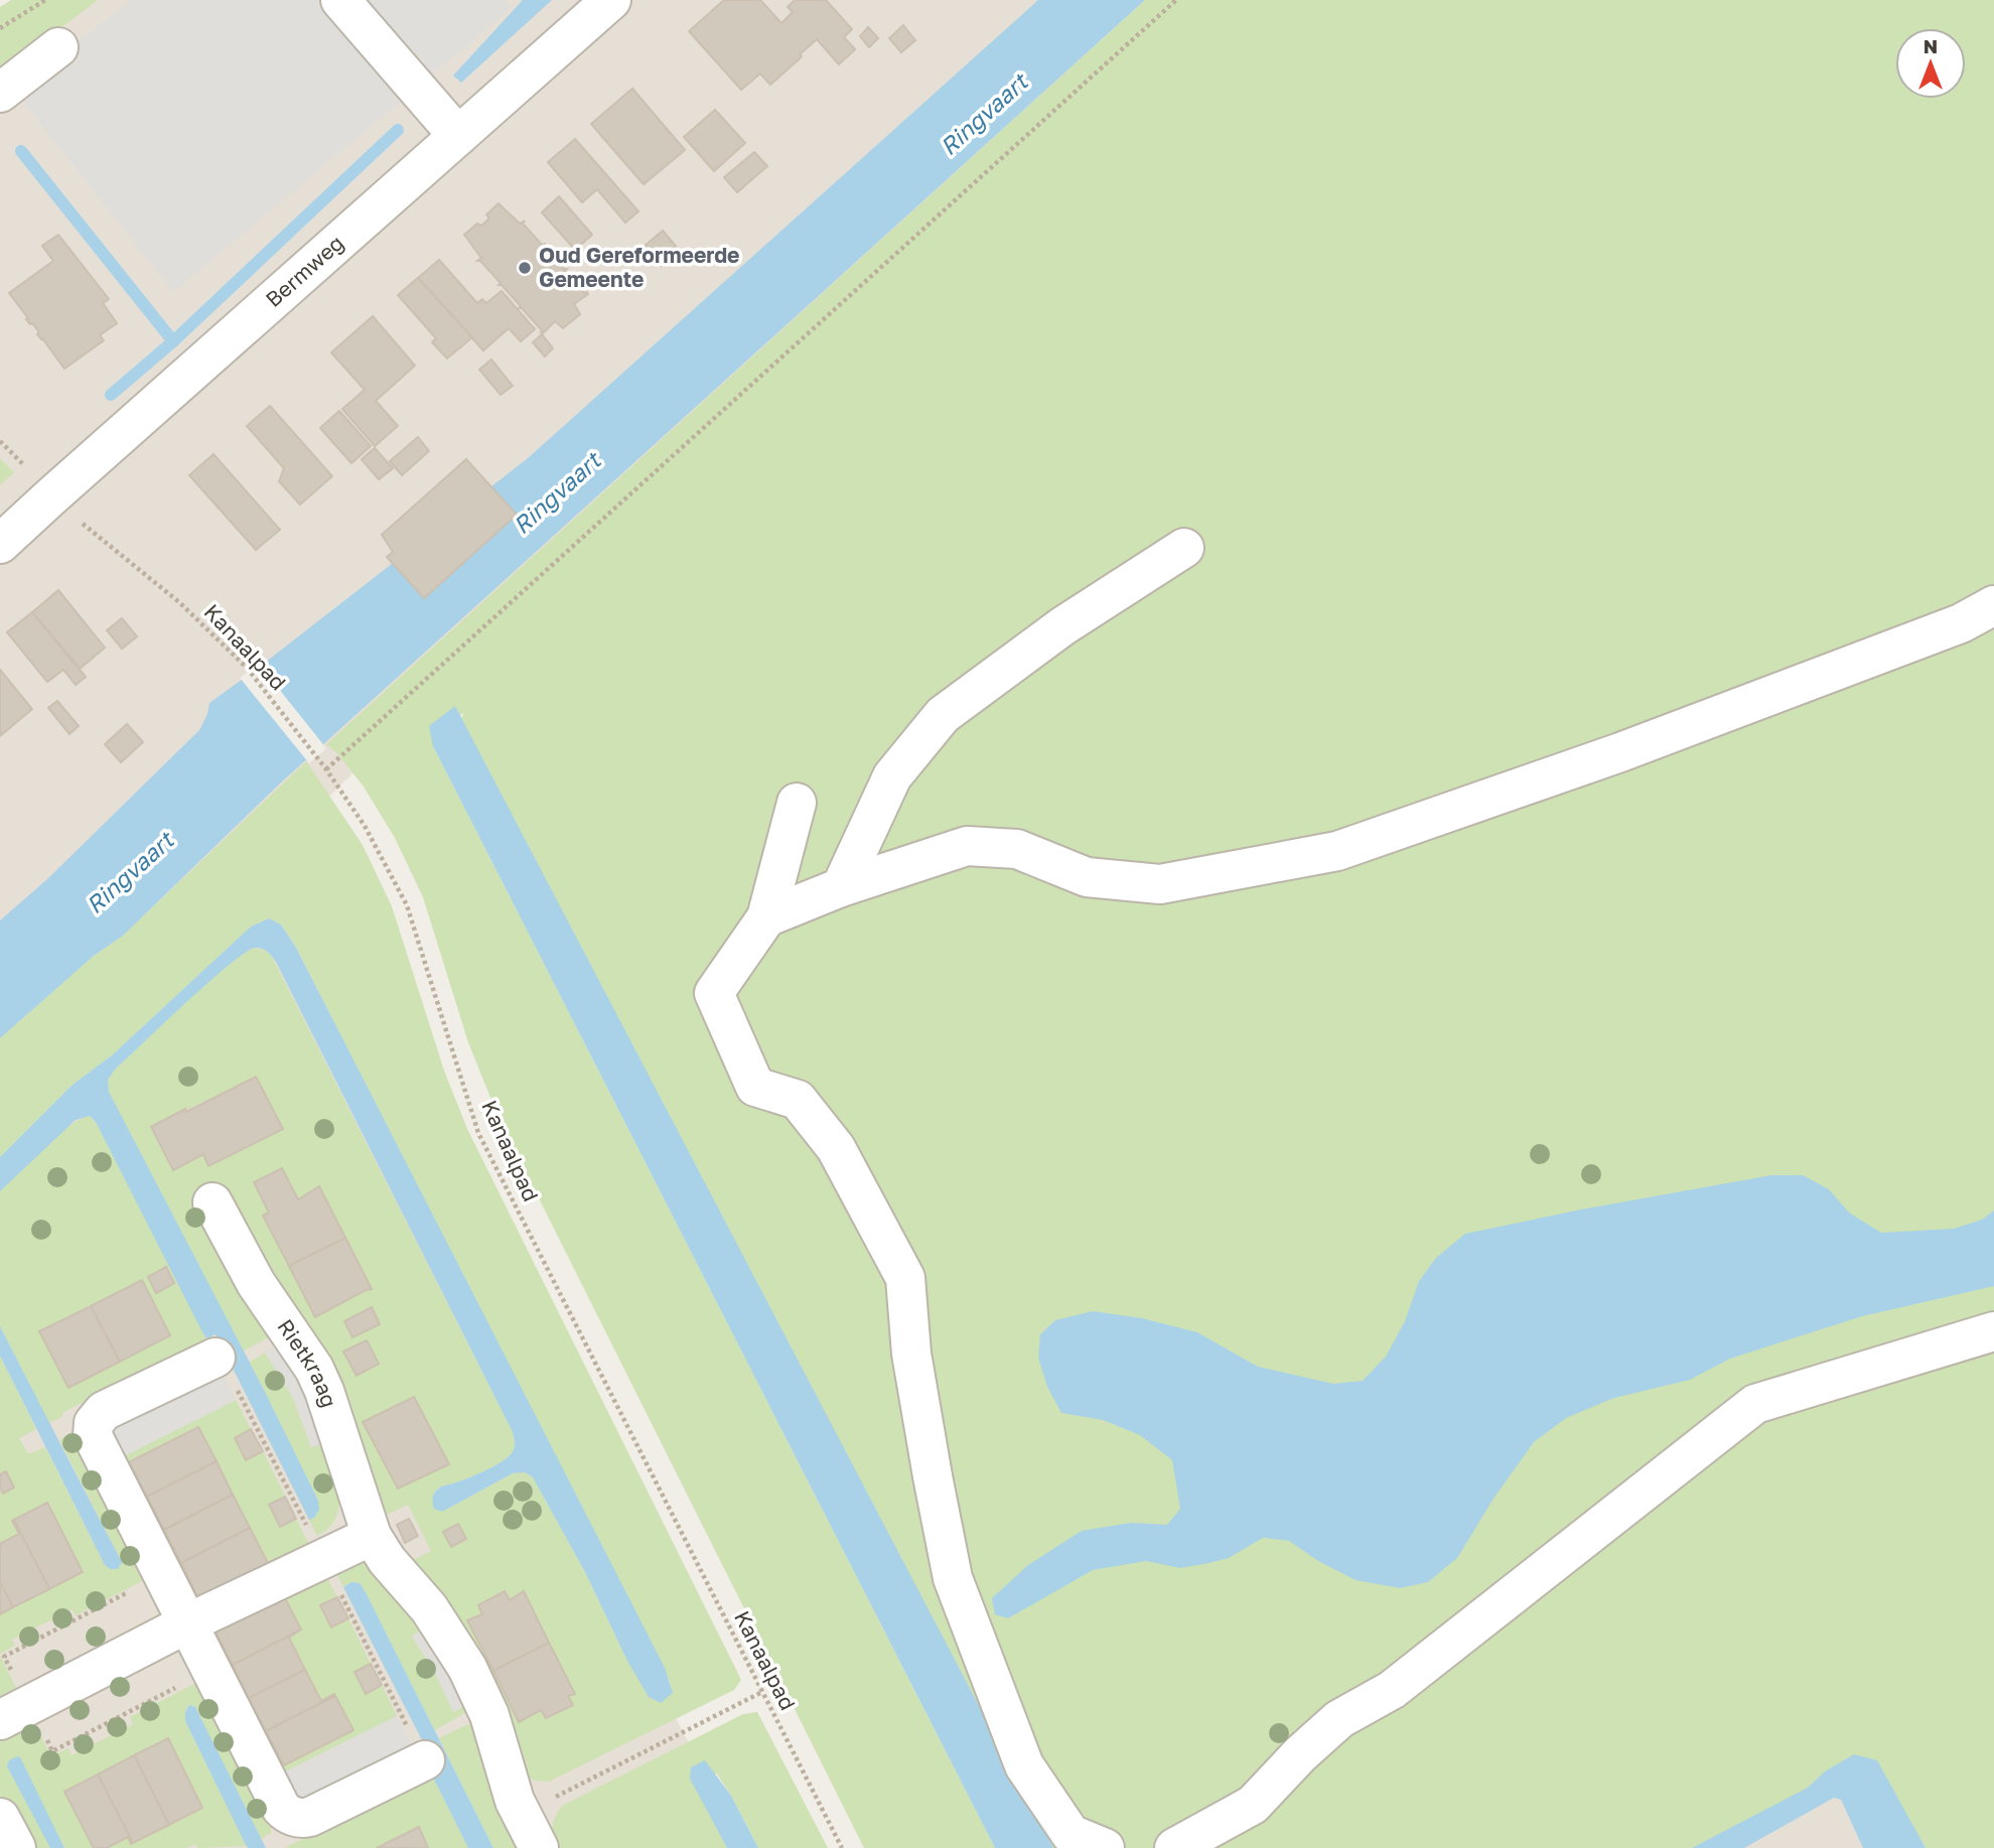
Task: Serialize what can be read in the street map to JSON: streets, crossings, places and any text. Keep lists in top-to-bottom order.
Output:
{
  "streets": {
    "street": ["Bermweg", "Rietkraag"],
    "path": ["Kanaalpad"]
  },
  "crossings": [
    ["Bermweg", "Kanaalpad"]
  ],
  "water": ["Ringvaart"],
  "places": ["Oud Gereformeerde Gemeente"],
  "north": "top"
}
